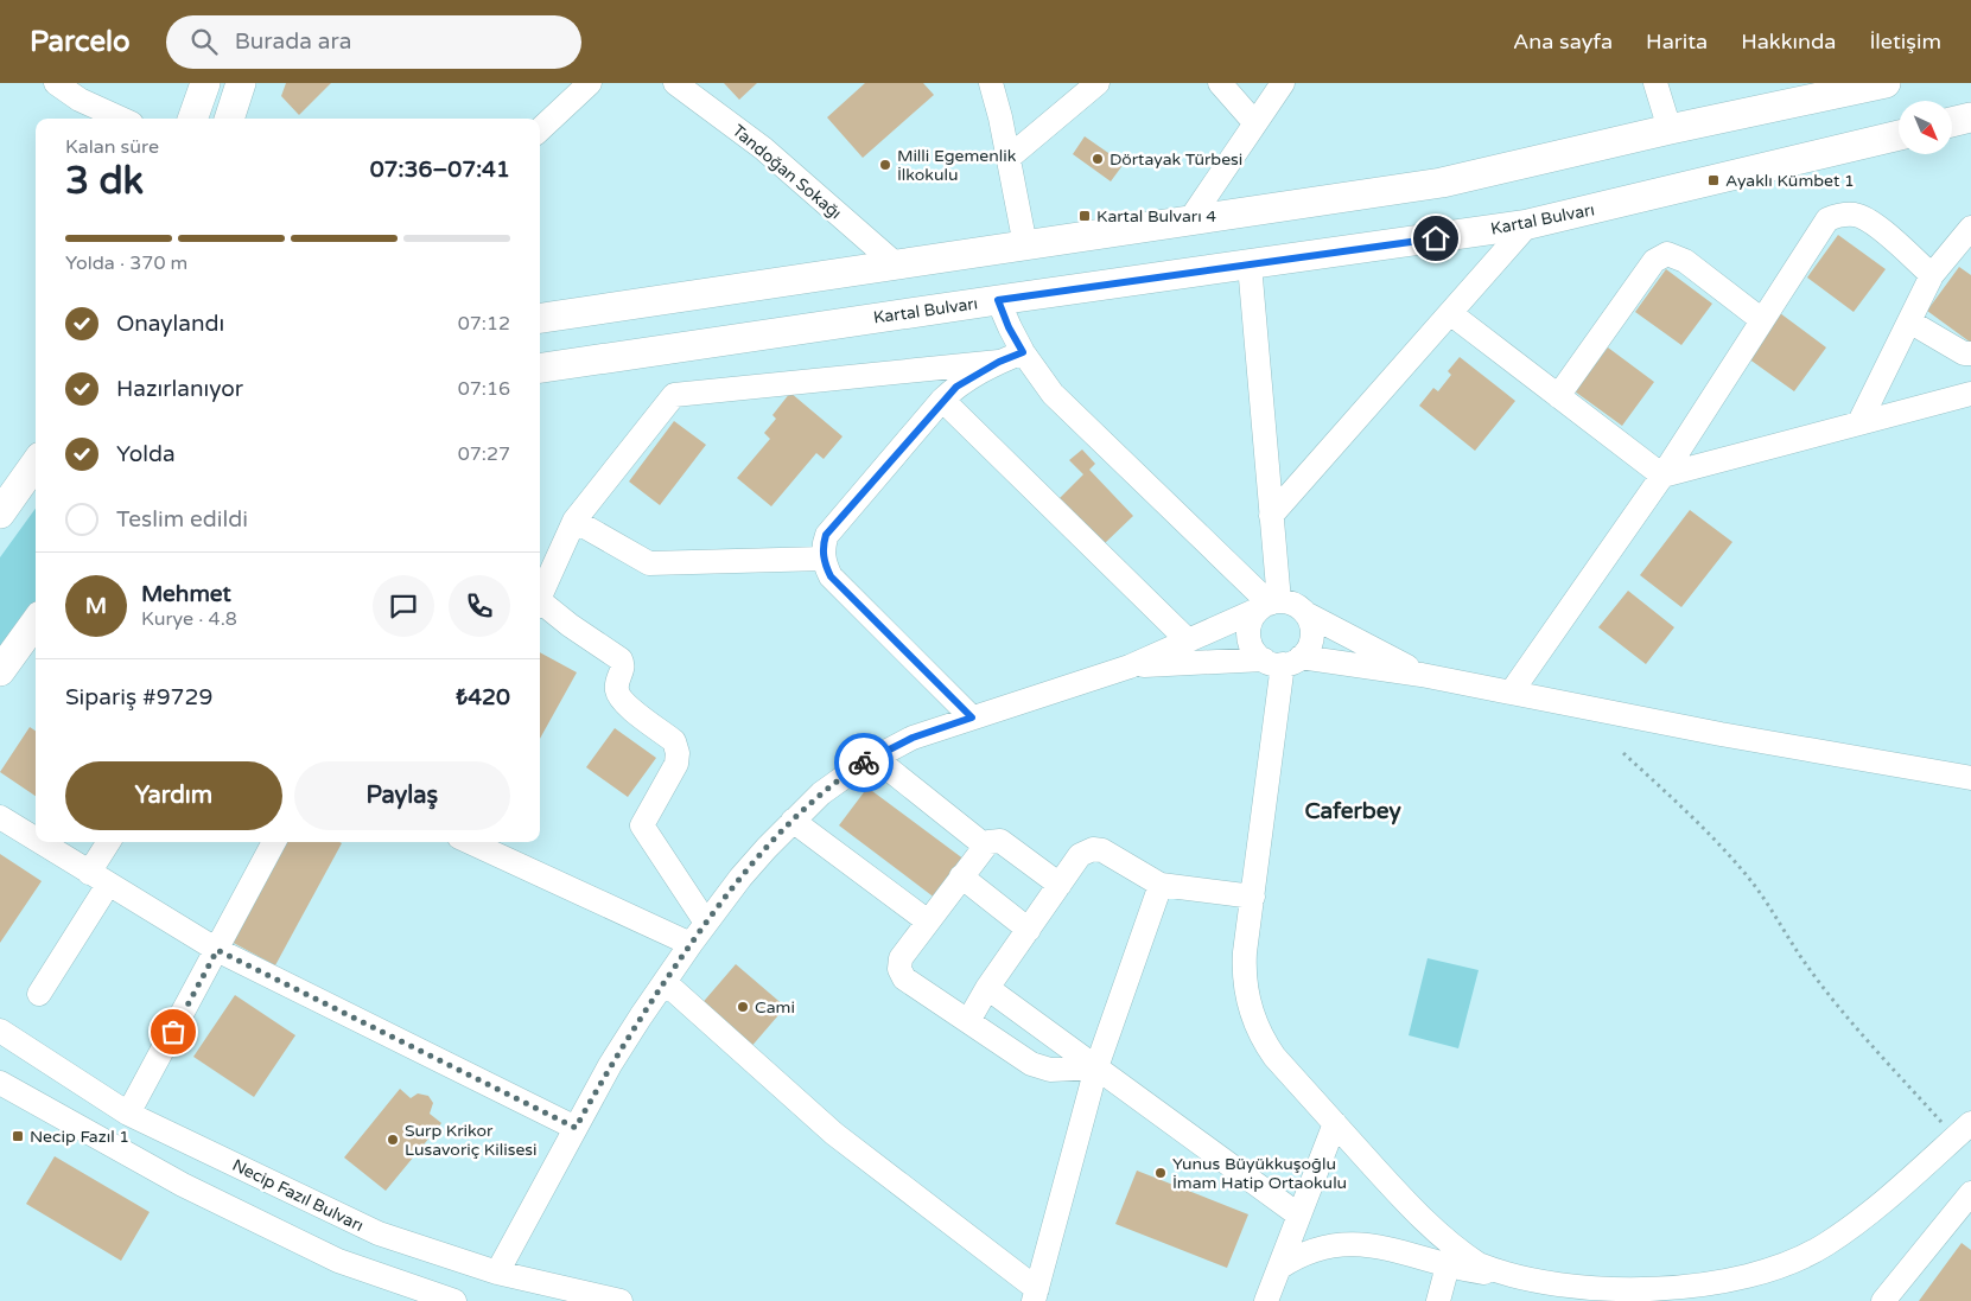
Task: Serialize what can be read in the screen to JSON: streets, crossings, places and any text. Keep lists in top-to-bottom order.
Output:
{
  "streets": {
    "main road": ["Kartal Bulvarı"],
    "street": ["Tandoğan Sokağı", "Necip Fazıl Bulvarı"]
  },
  "districts": ["Caferbey"],
  "places": {
    "other": [
      "Dörtayak Türbesi",
      "Milli Egemenlik İlkokulu",
      "Cami",
      "Surp Krikor Lusavoriç Kilisesi",
      "Yunus Büyükkuşoğlu İmam Hatip Ortaokulu"
    ],
    "transit": ["Ayaklı Kümbet 1", "Kartal Bulvarı 4", "Necip Fazıl 1"]
  },
  "north": "bottom right",
  "page": {
    "header": "Parcelo",
    "search": "Burada ara",
    "nav": [
      "Ana sayfa",
      "Harita",
      "Hakkında",
      "İletişim"
    ],
    "heading": ["3 dk", "Kalan süre", "07:36–07:41"],
    "panel": [
      "Mehmet",
      "Kurye · 4.8",
      "Sipariş #9729",
      "₺420"
    ],
    "bar": "Yolda · 370 m",
    "list": [
      ["Onaylandı", "07:12"],
      ["Hazırlanıyor", "07:16"],
      ["Yolda", "07:27"],
      "Teslim edildi"
    ],
    "round": "M",
    "buttons": ["Yardım", "Paylaş"]
  }
}
